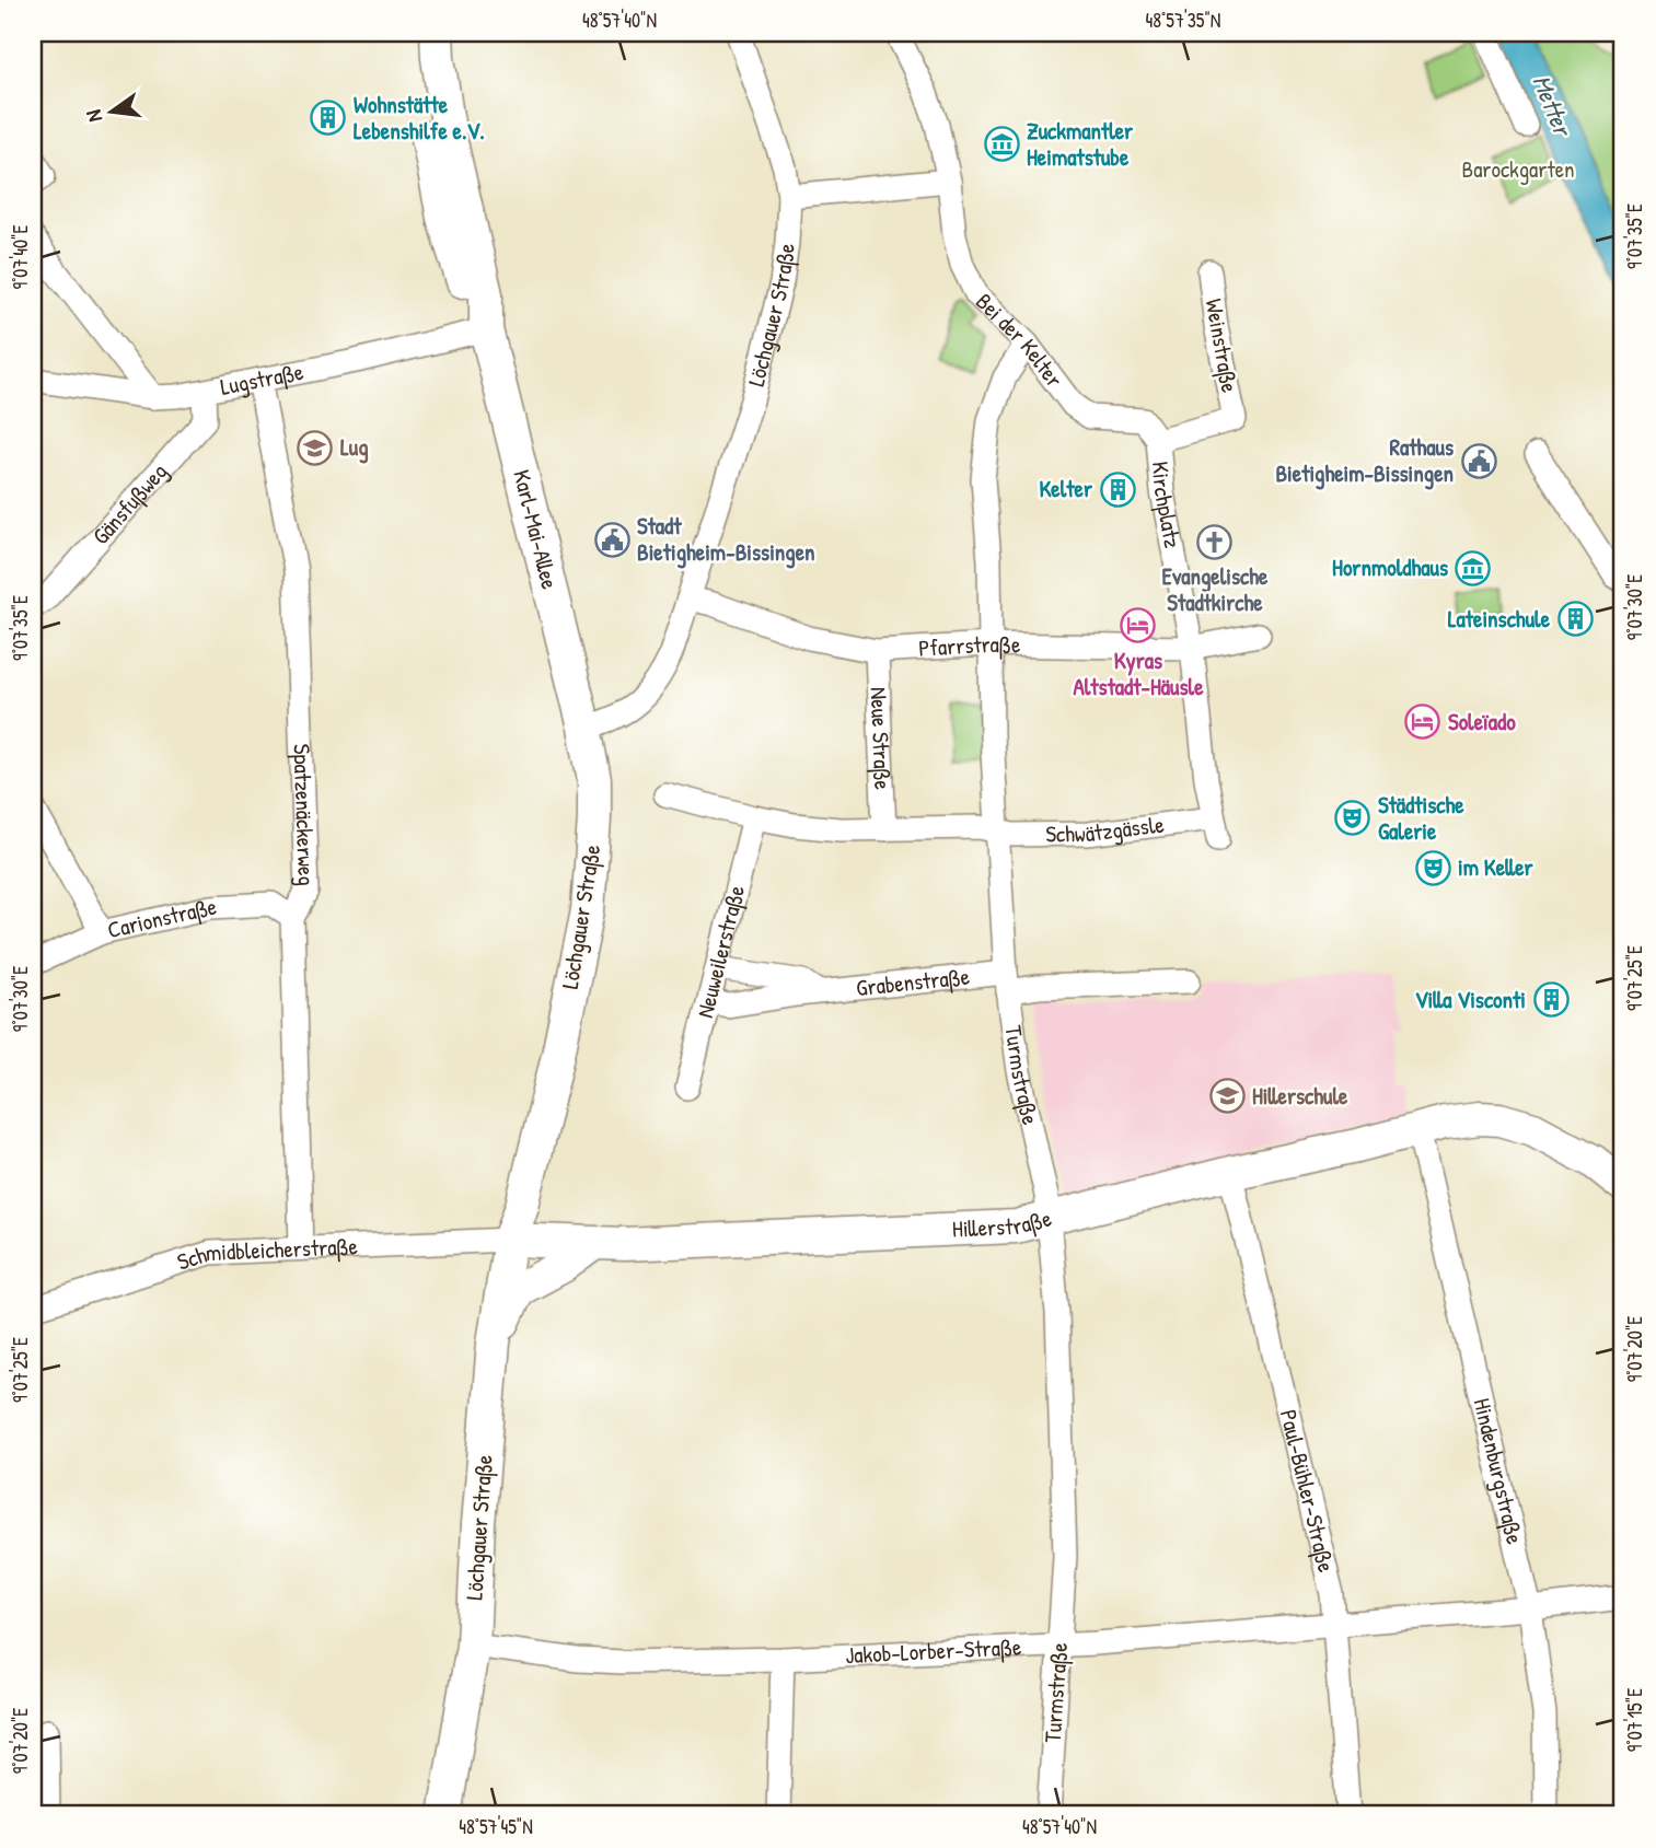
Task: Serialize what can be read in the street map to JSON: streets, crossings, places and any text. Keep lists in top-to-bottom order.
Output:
{
  "streets": {
    "main road": ["Löchgauer Straße", "Karl-Mai-Allee", "Hillerstraße"],
    "street": [
      "Bei der Kelter",
      "Weinstraße",
      "Lugstraße",
      "Gänsfußweg",
      "Kirchplatz",
      "Pfarrstraße",
      "Neue Straße",
      "Spatzenäckerweg",
      "Schwätzgässle",
      "Carionstraße",
      "Neuweilerstraße",
      "Grabenstraße",
      "Turmstraße",
      "Schmidbleicherstraße",
      "Hindenburgstraße",
      "Paul-Bühler-Straße",
      "Jakob-Lorber-Straße"
    ]
  },
  "crossings": [
    ["Löchgauer Straße", "Karl-Mai-Allee"],
    ["Löchgauer Straße", "Pfarrstraße"],
    ["Löchgauer Straße", "Hillerstraße"],
    ["Löchgauer Straße", "Schmidbleicherstraße"],
    ["Löchgauer Straße", "Jakob-Lorber-Straße"],
    ["Bei der Kelter", "Kirchplatz"],
    ["Bei der Kelter", "Turmstraße"],
    ["Weinstraße", "Kirchplatz"],
    ["Lugstraße", "Gänsfußweg"],
    ["Lugstraße", "Karl-Mai-Allee"],
    ["Lugstraße", "Spatzenäckerweg"],
    ["Kirchplatz", "Pfarrstraße"],
    ["Kirchplatz", "Schwätzgässle"],
    ["Pfarrstraße", "Neue Straße"],
    ["Pfarrstraße", "Schwätzgässle"],
    ["Pfarrstraße", "Turmstraße"],
    ["Spatzenäckerweg", "Carionstraße"],
    ["Spatzenäckerweg", "Schmidbleicherstraße"],
    ["Schwätzgässle", "Turmstraße"],
    ["Neuweilerstraße", "Grabenstraße"],
    ["Grabenstraße", "Turmstraße"],
    ["Turmstraße", "Hillerstraße"],
    ["Turmstraße", "Jakob-Lorber-Straße"],
    ["Hillerstraße", "Schmidbleicherstraße"],
    ["Hillerstraße", "Hindenburgstraße"],
    ["Hillerstraße", "Paul-Bühler-Straße"],
    ["Hindenburgstraße", "Jakob-Lorber-Straße"],
    ["Paul-Bühler-Straße", "Jakob-Lorber-Straße"]
  ],
  "water": ["Metter"],
  "parks": ["Barockgarten"],
  "places": {
    "building": [
      "Wohnstätte Lebenshilfe e.V.",
      "Kelter",
      "Lateinschule",
      "Villa Visconti"
    ],
    "museum": ["Zuckmantler Heimatstube", "Hornmoldhaus"],
    "school or university": ["Lug", "Hillerschule"],
    "public building": ["Rathaus Bietigheim-Bissingen", "Stadt Bietigheim-Bissingen"],
    "church": ["Evangelische Stadtkirche"],
    "hotel": ["Kyras Altstadt-Häusle", "Soleïado"],
    "theatre": ["Städtische Galerie", "im Keller"]
  },
  "north": "left",
  "coordinates": [
    "48°57'40\"N",
    "48°57'35\"N",
    "9°07'35\"E",
    "9°07'40\"E",
    "9°07'30\"E",
    "9°07'25\"E",
    "9°07'20\"E",
    "9°07'15\"E",
    "48°57'45\"N"
  ]
}
